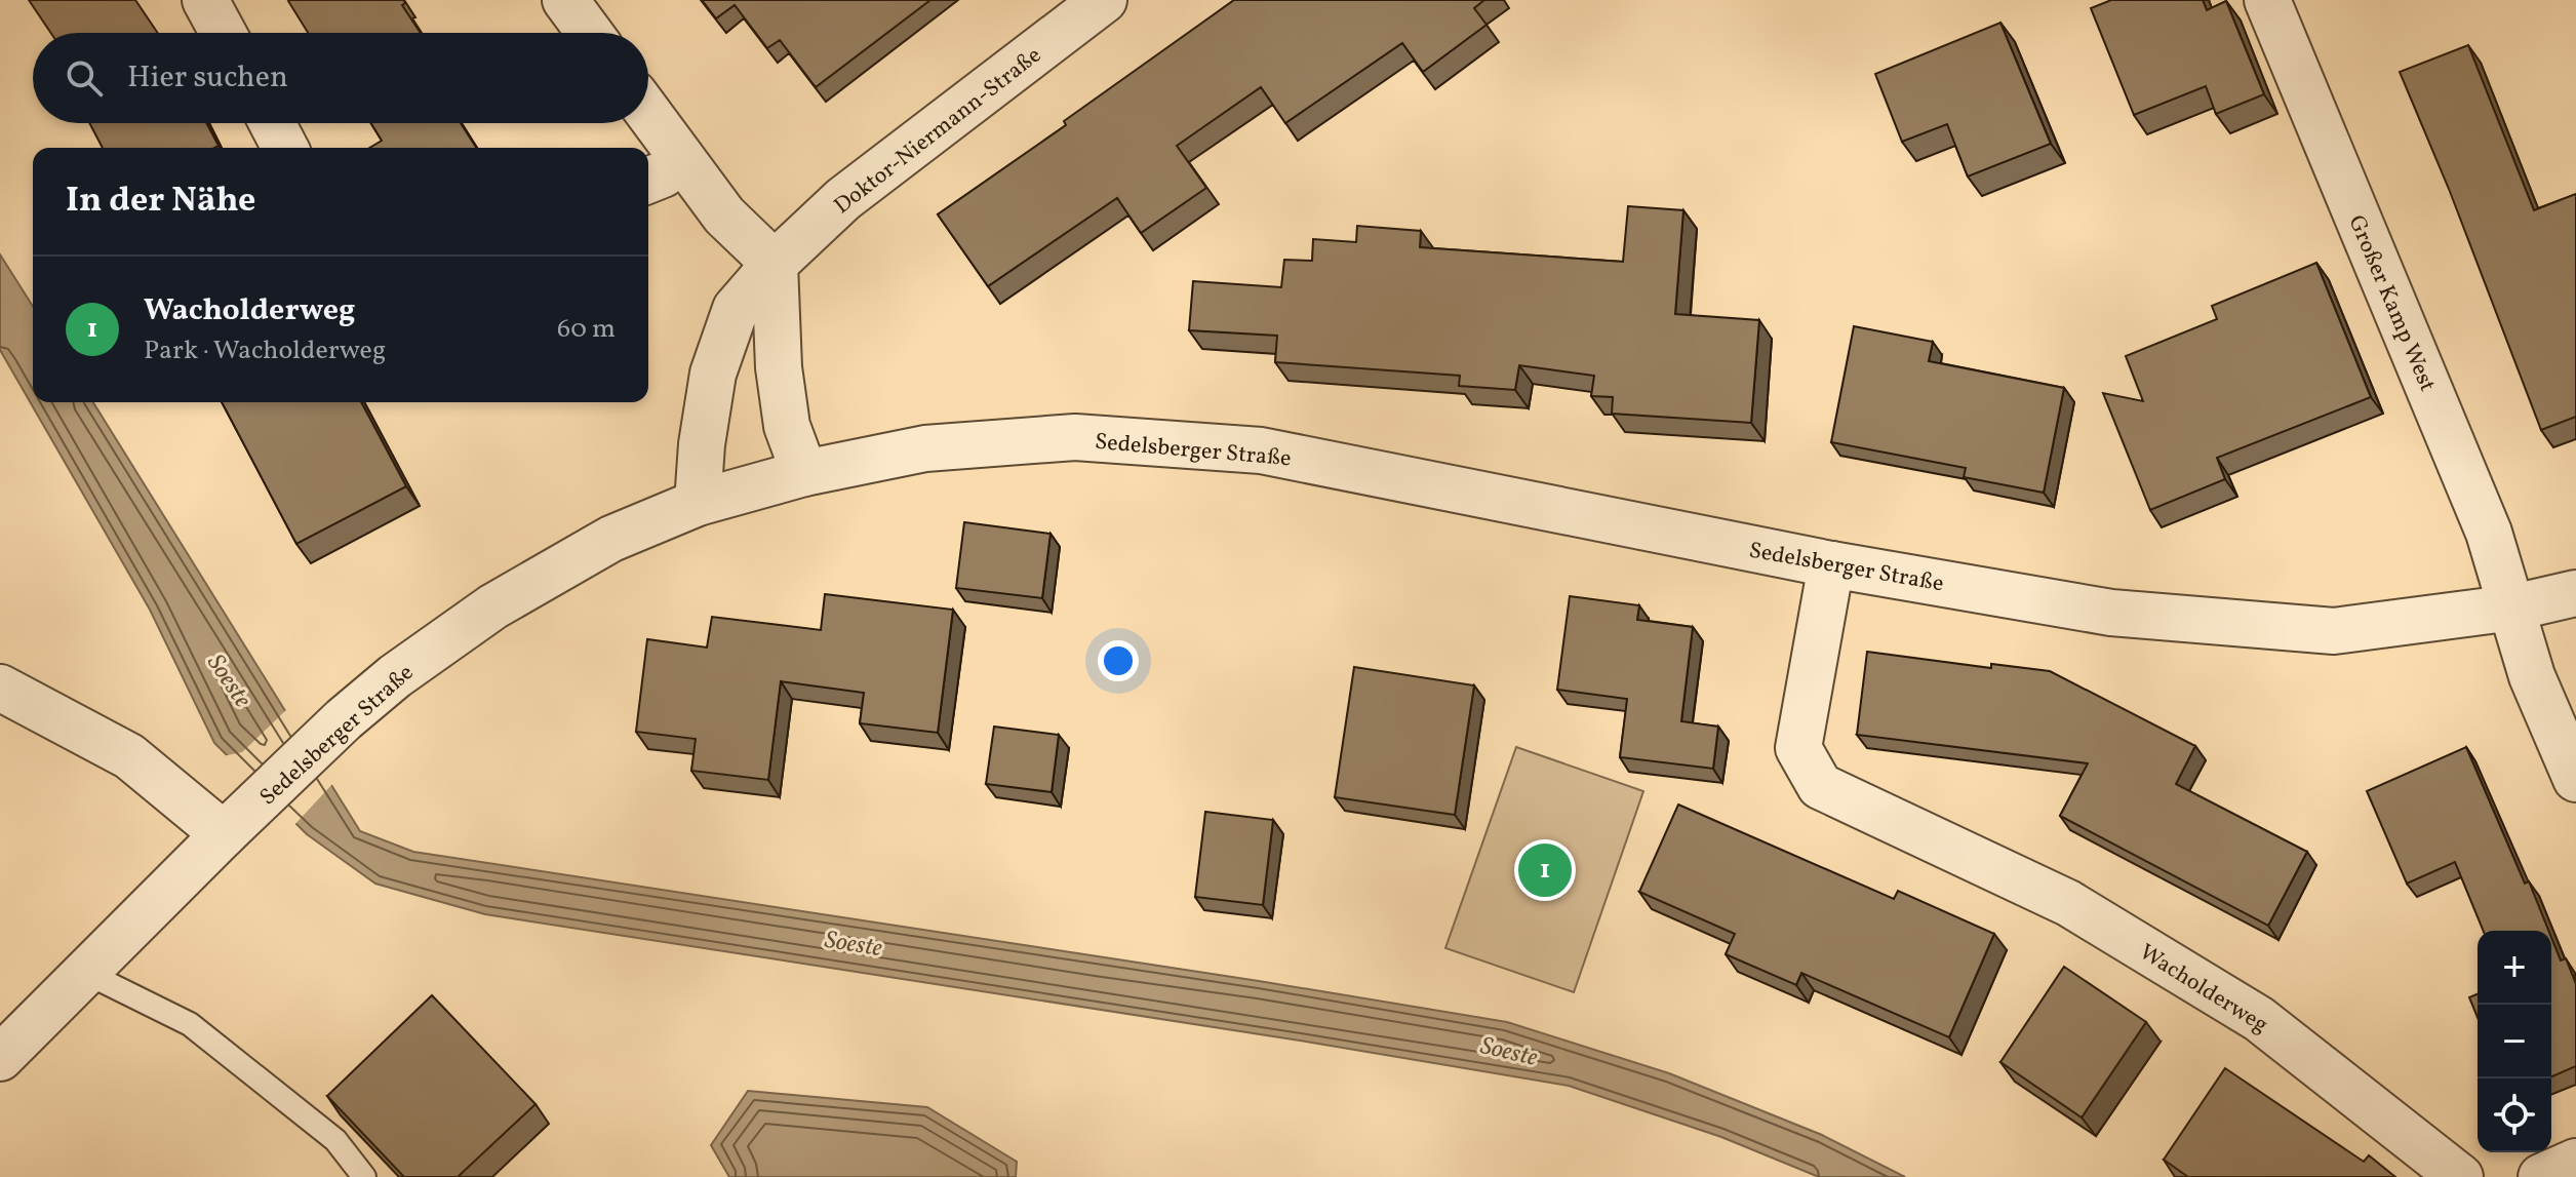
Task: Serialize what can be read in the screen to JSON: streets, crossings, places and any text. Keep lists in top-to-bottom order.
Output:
{
  "streets": {
    "street": [
      "Doktor-Niermann-Straße",
      "Großer Kamp West",
      "Sedelsberger Straße",
      "Wacholderweg"
    ]
  },
  "crossings": [
    ["Doktor-Niermann-Straße", "Sedelsberger Straße"],
    ["Großer Kamp West", "Sedelsberger Straße"],
    ["Sedelsberger Straße", "Wacholderweg"]
  ],
  "water": ["Soeste"],
  "page": {
    "search": "Hier suchen",
    "heading": "In der Nähe",
    "list": [
      {
        "mark": "1",
        "name": "Wacholderweg",
        "note": "Park · Wacholderweg",
        "value": "60 m"
      }
    ],
    "pins": "1",
    "map_buttons": ["+", "−"]
  }
}
